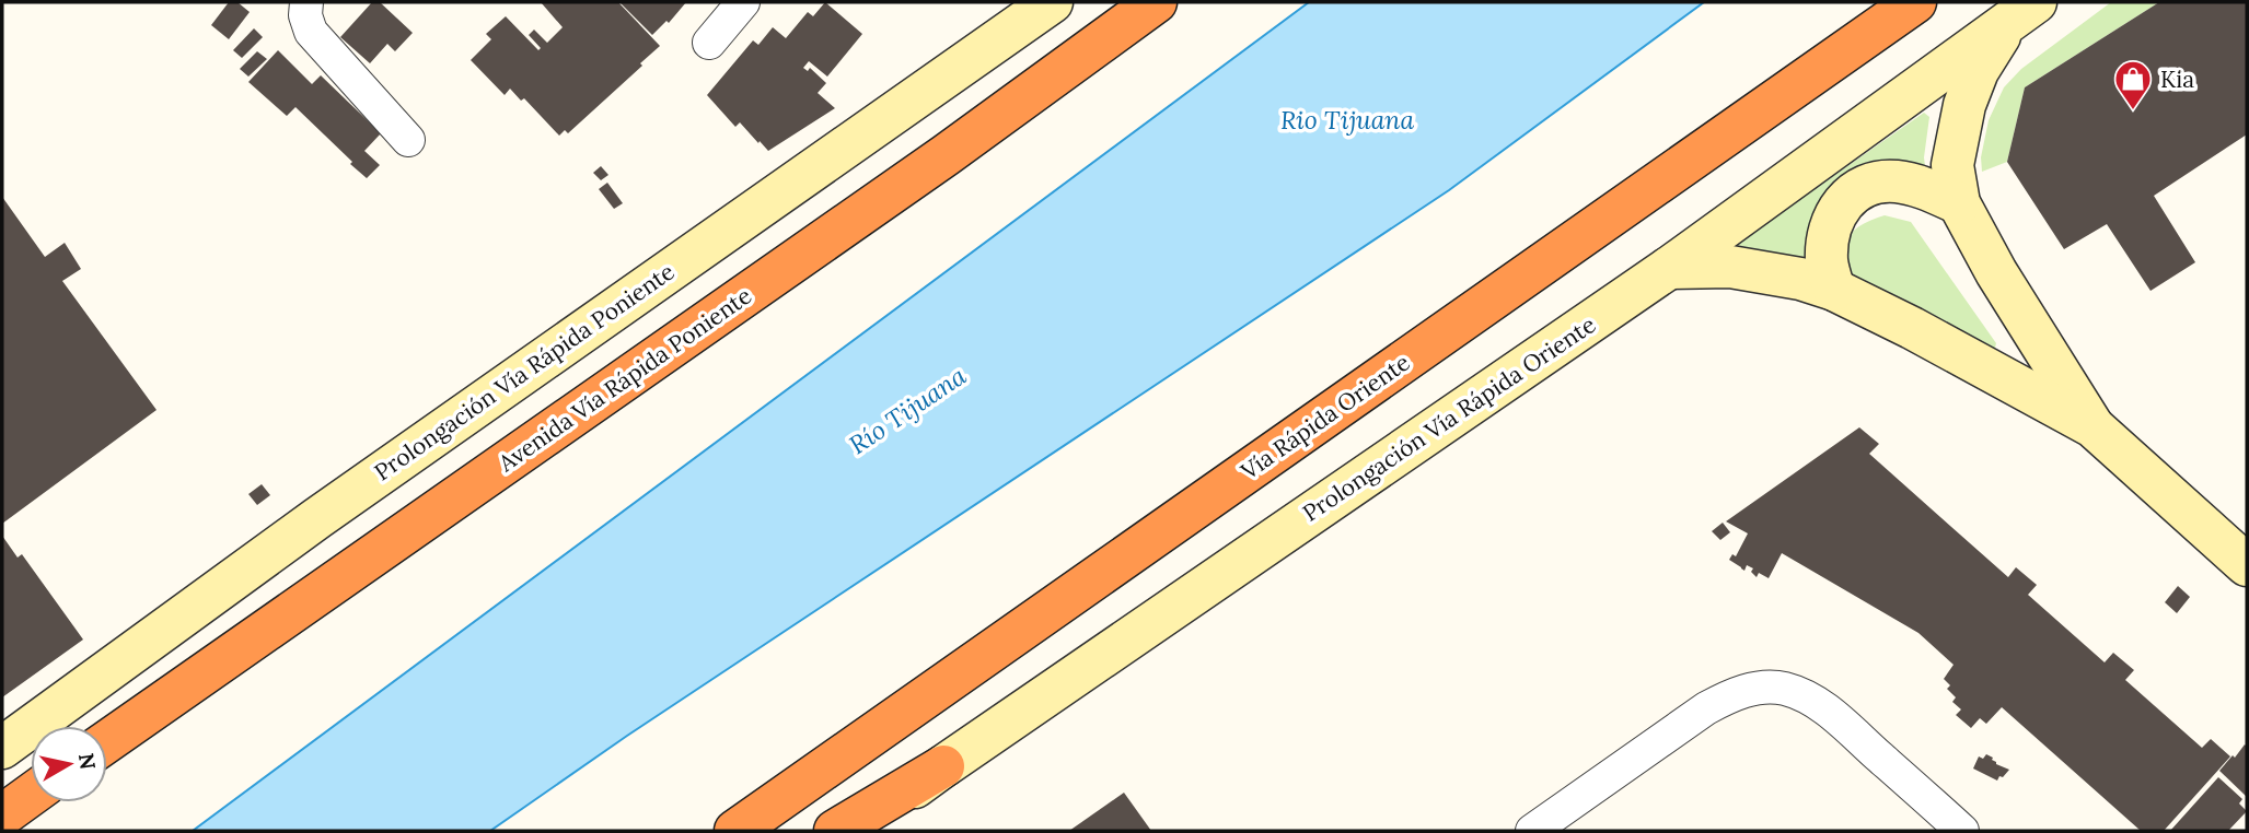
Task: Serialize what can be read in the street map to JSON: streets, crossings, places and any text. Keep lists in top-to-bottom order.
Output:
{
  "streets": {
    "highway": ["Avenida Vía Rápida Poniente", "Vía Rápida Oriente"],
    "main road": ["Prolongación Vía Rápida Poniente", "Prolongación Vía Rápida Oriente"]
  },
  "water": ["Rio Tijuana", "Río Tijuana"],
  "places": {
    "shop": ["Kia"]
  },
  "north": "right"
}
